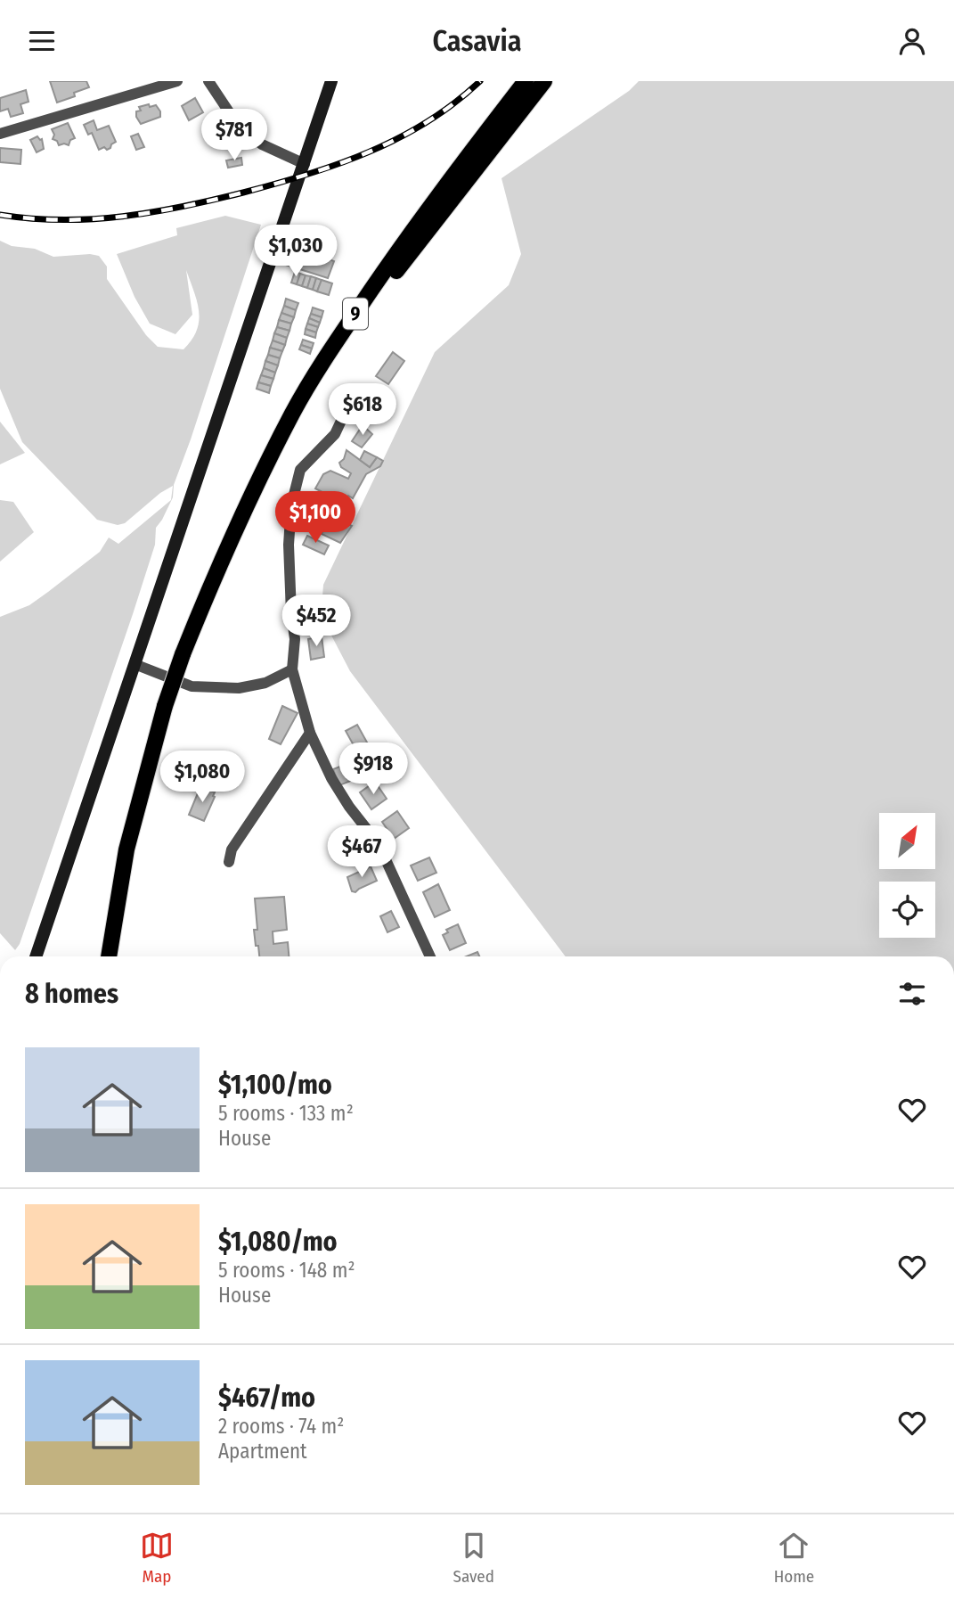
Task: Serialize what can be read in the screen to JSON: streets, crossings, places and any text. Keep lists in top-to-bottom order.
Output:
{
  "streets": {
    "main road": ["9"]
  },
  "north": "top right",
  "page": {
    "header": "Casavia",
    "price": [
      "$781",
      "$1,030",
      "$618",
      "$1,100",
      "$452",
      "$918",
      "$1,080",
      "$467"
    ],
    "heading": "8 homes",
    "list": [
      {
        "name": "$1,100/mo",
        "note": "5 rooms · 133 m² · House"
      },
      {
        "name": "$1,080/mo",
        "note": "5 rooms · 148 m² · House"
      },
      {
        "name": "$467/mo",
        "note": "2 rooms · 74 m² · Apartment"
      }
    ],
    "tabs": ["Map", "Saved", "Home"]
  }
}
